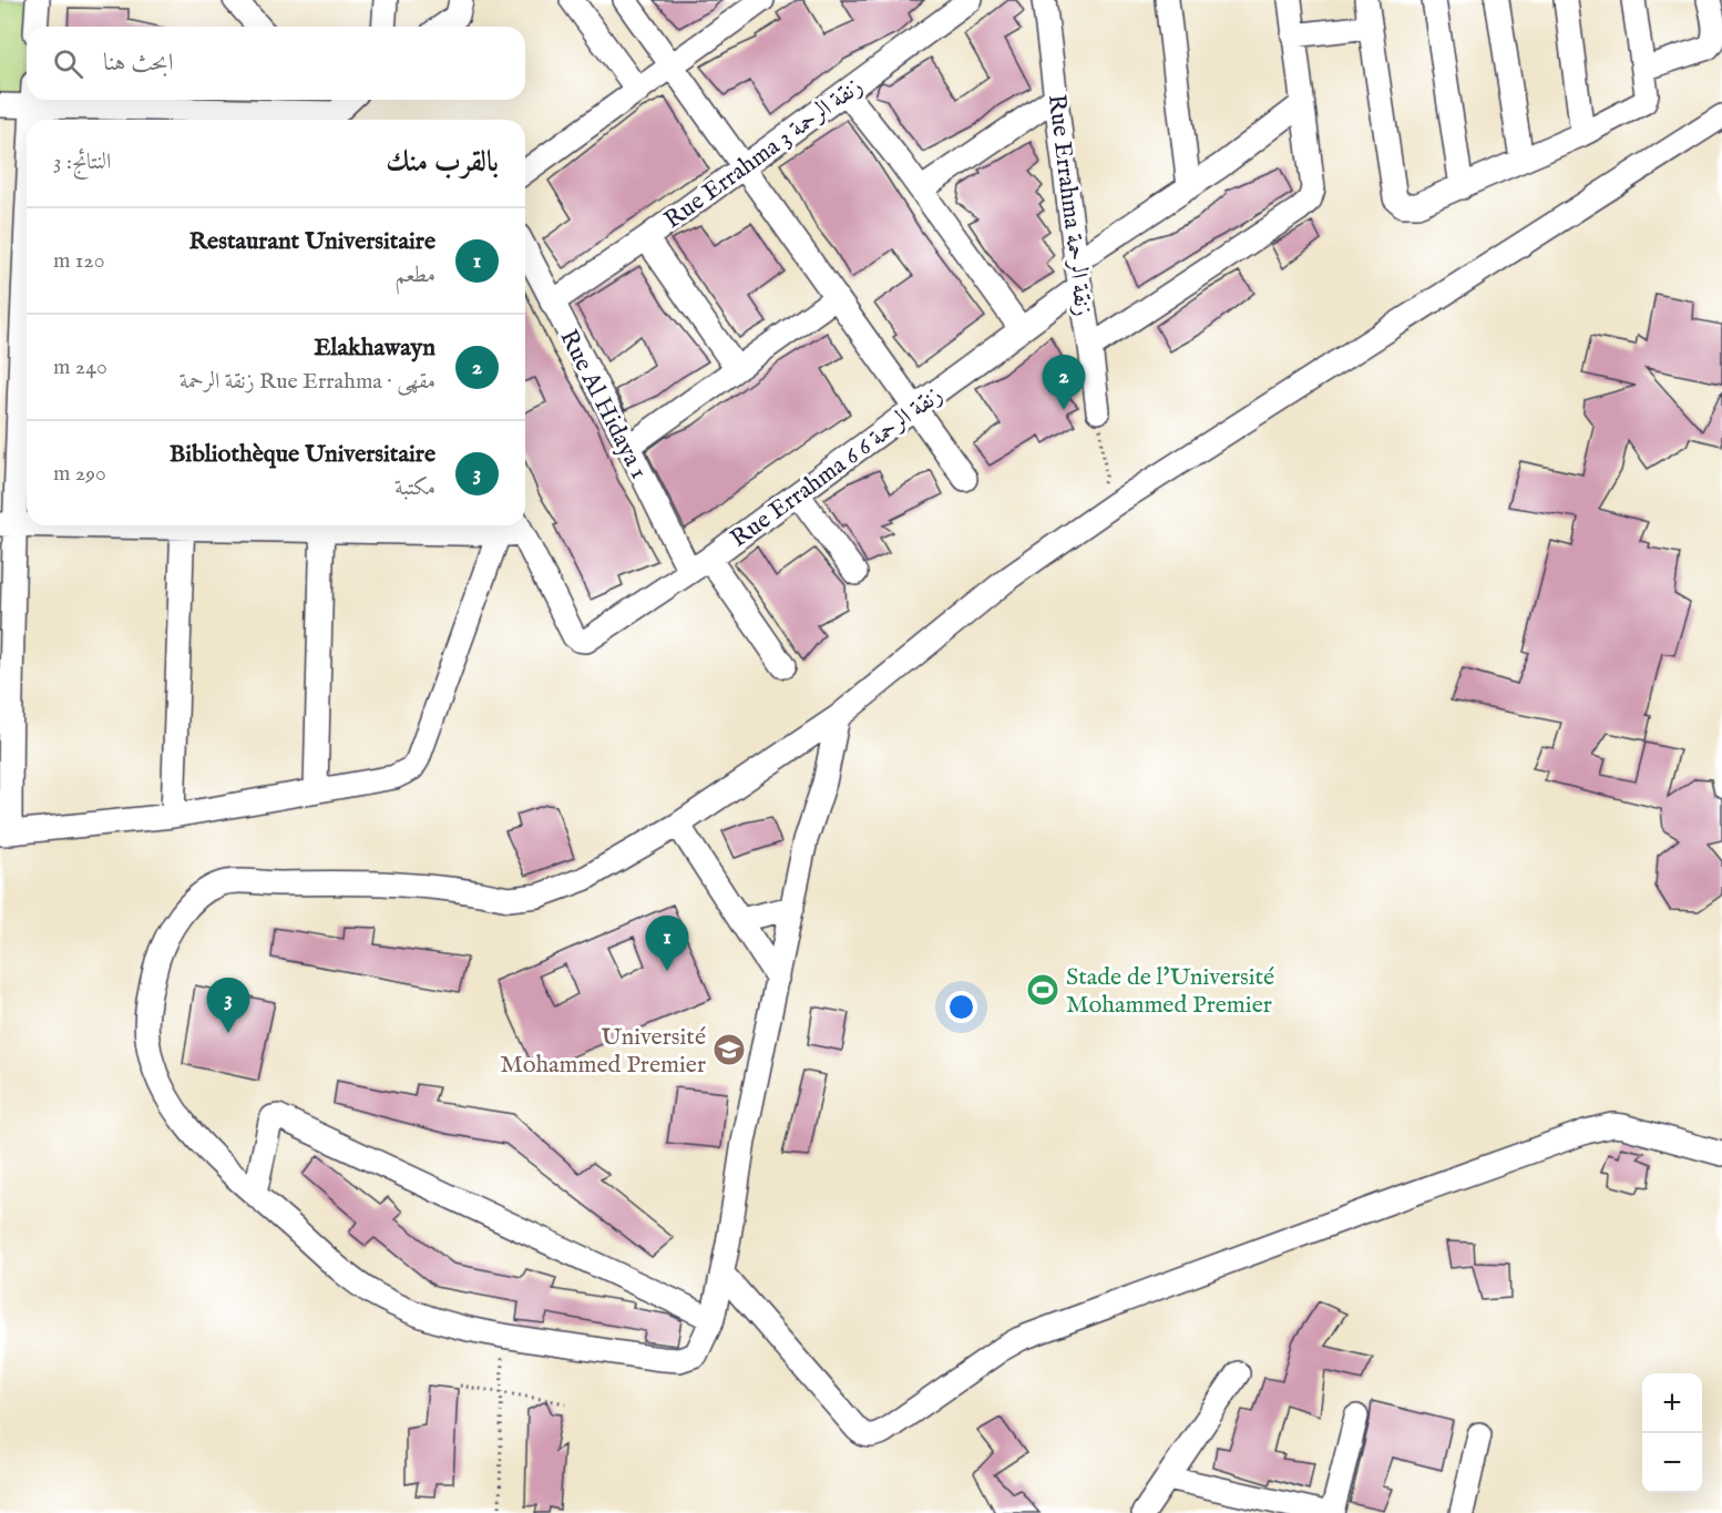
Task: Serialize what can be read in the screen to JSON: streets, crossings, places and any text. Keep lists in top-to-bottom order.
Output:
{
  "streets": {
    "street": [
      "Rue Errahma 3 زنقة الرحمة",
      "Rue Errahma زنقة الرحمة",
      "Rue Al Hidaya 1",
      "Rue Errahma 6 6 زنقة الرحمة"
    ]
  },
  "crossings": [
    ["Rue Errahma 3 زنقة الرحمة", "Rue Al Hidaya 1"],
    ["Rue Errahma زنقة الرحمة", "Rue Errahma 6 6 زنقة الرحمة"],
    ["Rue Al Hidaya 1", "Rue Errahma 6 6 زنقة الرحمة"]
  ],
  "places": {
    "sports": ["Stade de l'Université Mohammed Premier"],
    "school or university": ["Université Mohammed Premier"]
  },
  "page": {
    "search": "ابحث هنا",
    "heading": ["بالقرب منك", "النتائج: 3"],
    "list": [
      {
        "mark": "1",
        "name": "Restaurant Universitaire",
        "note": "مطعم",
        "value": "120 m"
      },
      {
        "mark": "2",
        "name": "Elakhawayn",
        "note": "مقهى · Rue Errahma زنقة الرحمة",
        "value": "240 m"
      },
      {
        "mark": "3",
        "name": "Bibliothèque Universitaire",
        "note": "مكتبة",
        "value": "290 m"
      }
    ],
    "pins": ["2", "1", "3"],
    "map_buttons": ["+", "−"]
  }
}
